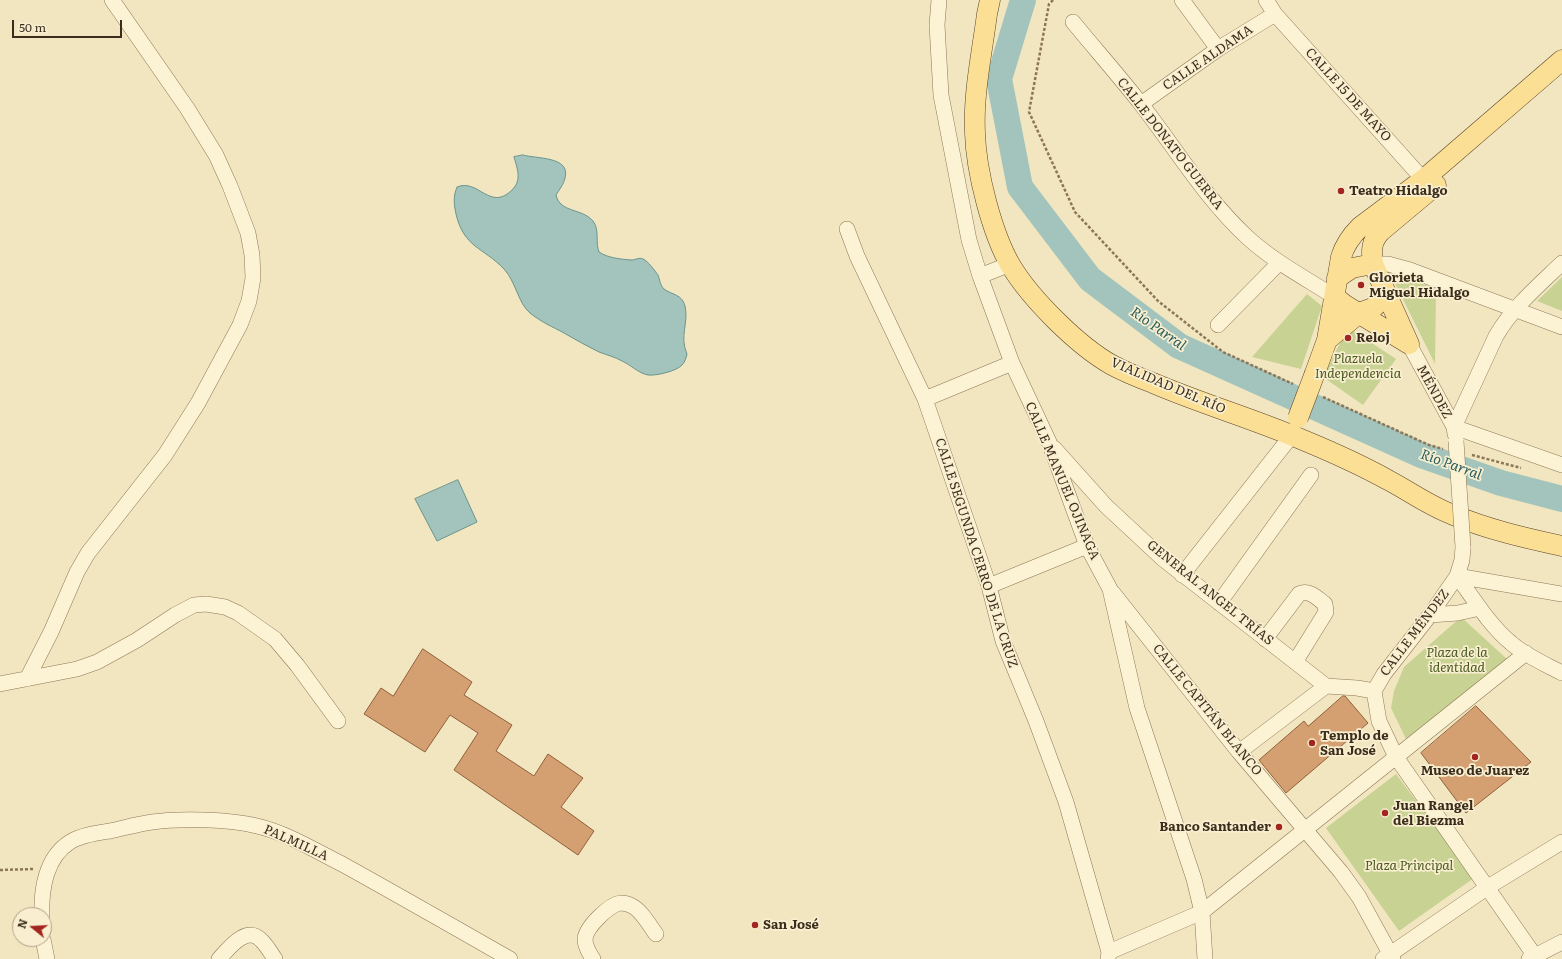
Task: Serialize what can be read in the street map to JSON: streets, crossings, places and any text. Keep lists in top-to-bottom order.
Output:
{
  "streets": {
    "main road": ["VIALIDAD DEL RÍO"],
    "street": [
      "CALLE ALDAMA",
      "CALLE 15 DE MAYO",
      "CALLE DONATO GUERRA",
      "MÉNDEZ",
      "CALLE MANUEL OJINAGA",
      "CALLE SEGUNDA CERRO DE LA CRUZ",
      "GENERAL ANGEL TRÍAS",
      "CALLE MÉNDEZ",
      "CALLE CAPITÁN BLANCO",
      "PALMILLA"
    ]
  },
  "crossings": [
    ["CALLE ALDAMA", "CALLE 15 DE MAYO"],
    ["CALLE ALDAMA", "CALLE DONATO GUERRA"],
    ["MÉNDEZ", "CALLE MÉNDEZ"],
    ["CALLE MANUEL OJINAGA", "GENERAL ANGEL TRÍAS"],
    ["CALLE MANUEL OJINAGA", "CALLE CAPITÁN BLANCO"]
  ],
  "water": ["Río Parral"],
  "parks": ["Plazuela Independencia", "Plaza de la identidad", "Plaza Principal"],
  "places": [
    "Teatro Hidalgo",
    "Glorieta Miguel Hidalgo",
    "Reloj",
    "Templo de San José",
    "Museo de Juarez",
    "Juan Rangel del Biezma",
    "Banco Santander",
    "San José"
  ],
  "scale_bar": "50 m",
  "north": "left"
}
